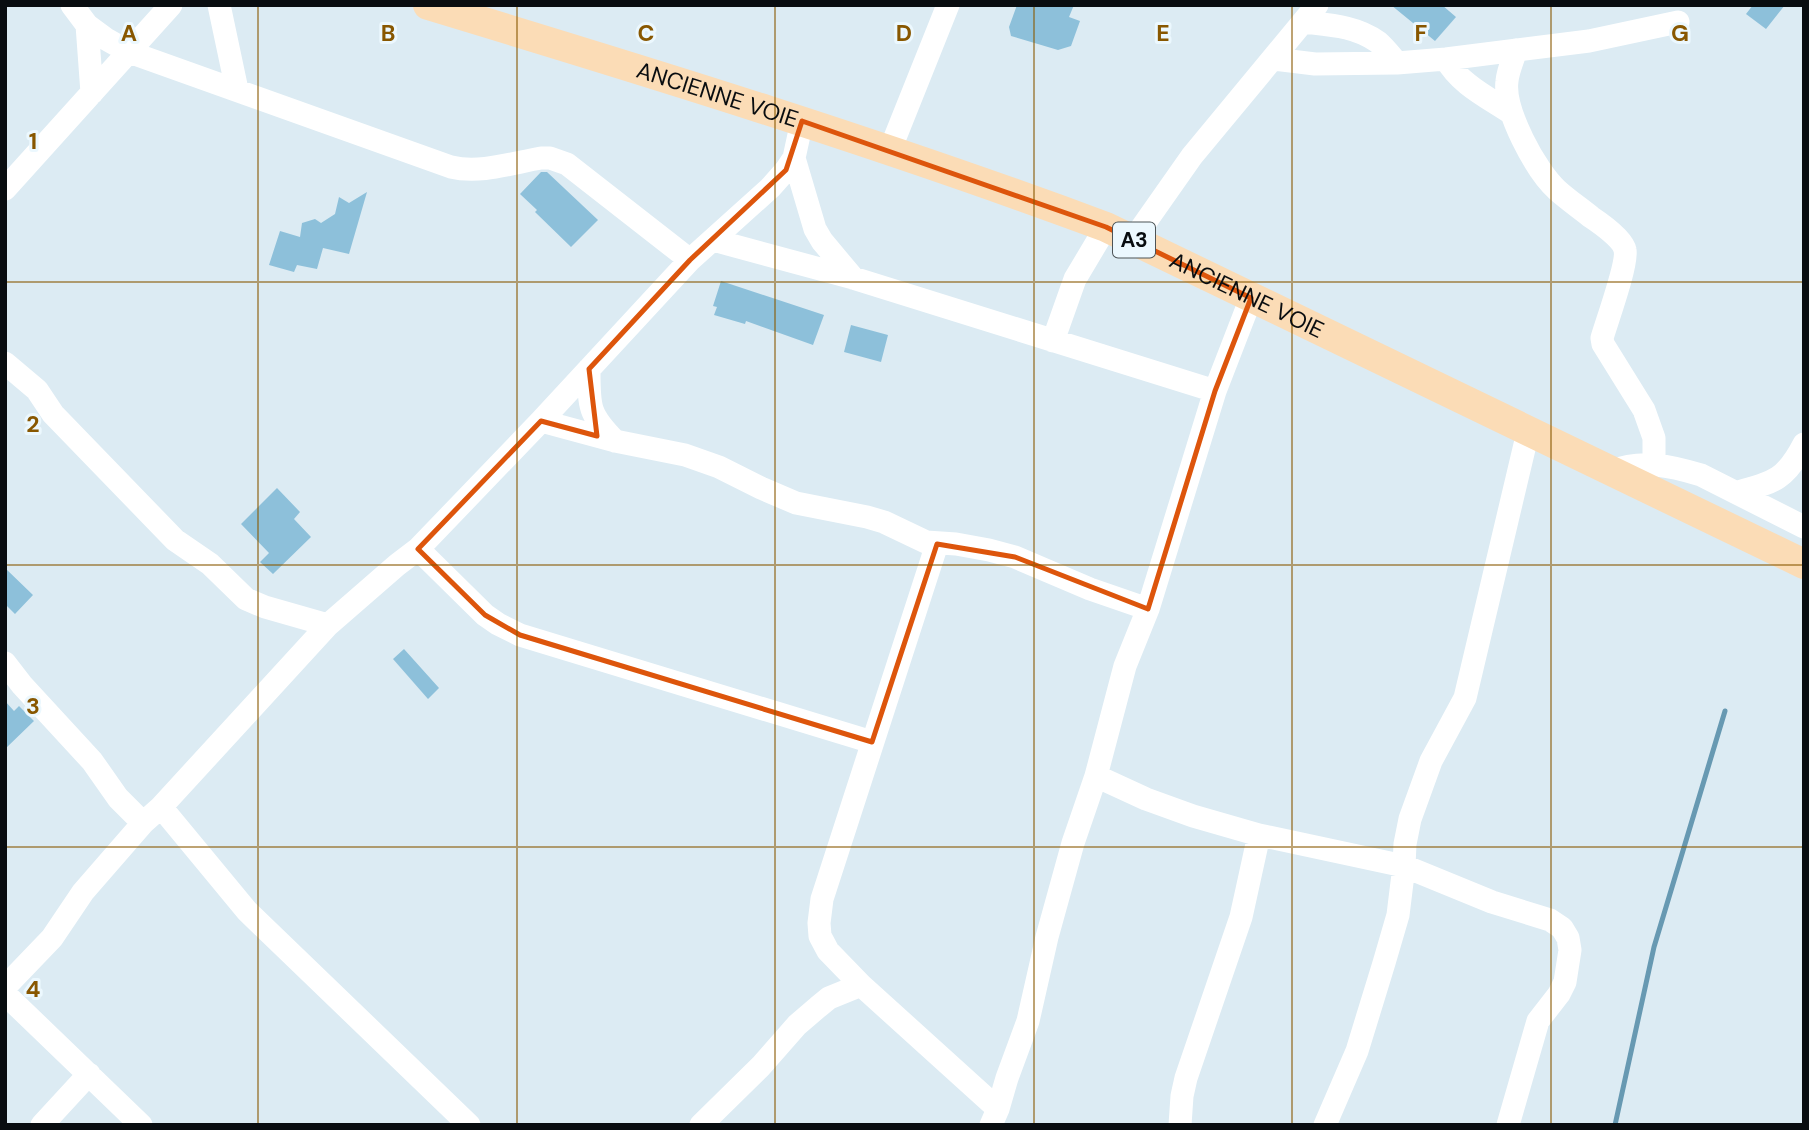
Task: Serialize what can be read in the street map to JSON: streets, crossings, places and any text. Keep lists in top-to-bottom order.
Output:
{
  "streets": {
    "main road": ["ANCIENNE VOIE", "A3"]
  },
  "grid": {
    "columns": [
      "A",
      "B",
      "C",
      "D",
      "E",
      "F",
      "G"
    ],
    "rows": [
      "1",
      "2",
      "3",
      "4"
    ]
  }
}
